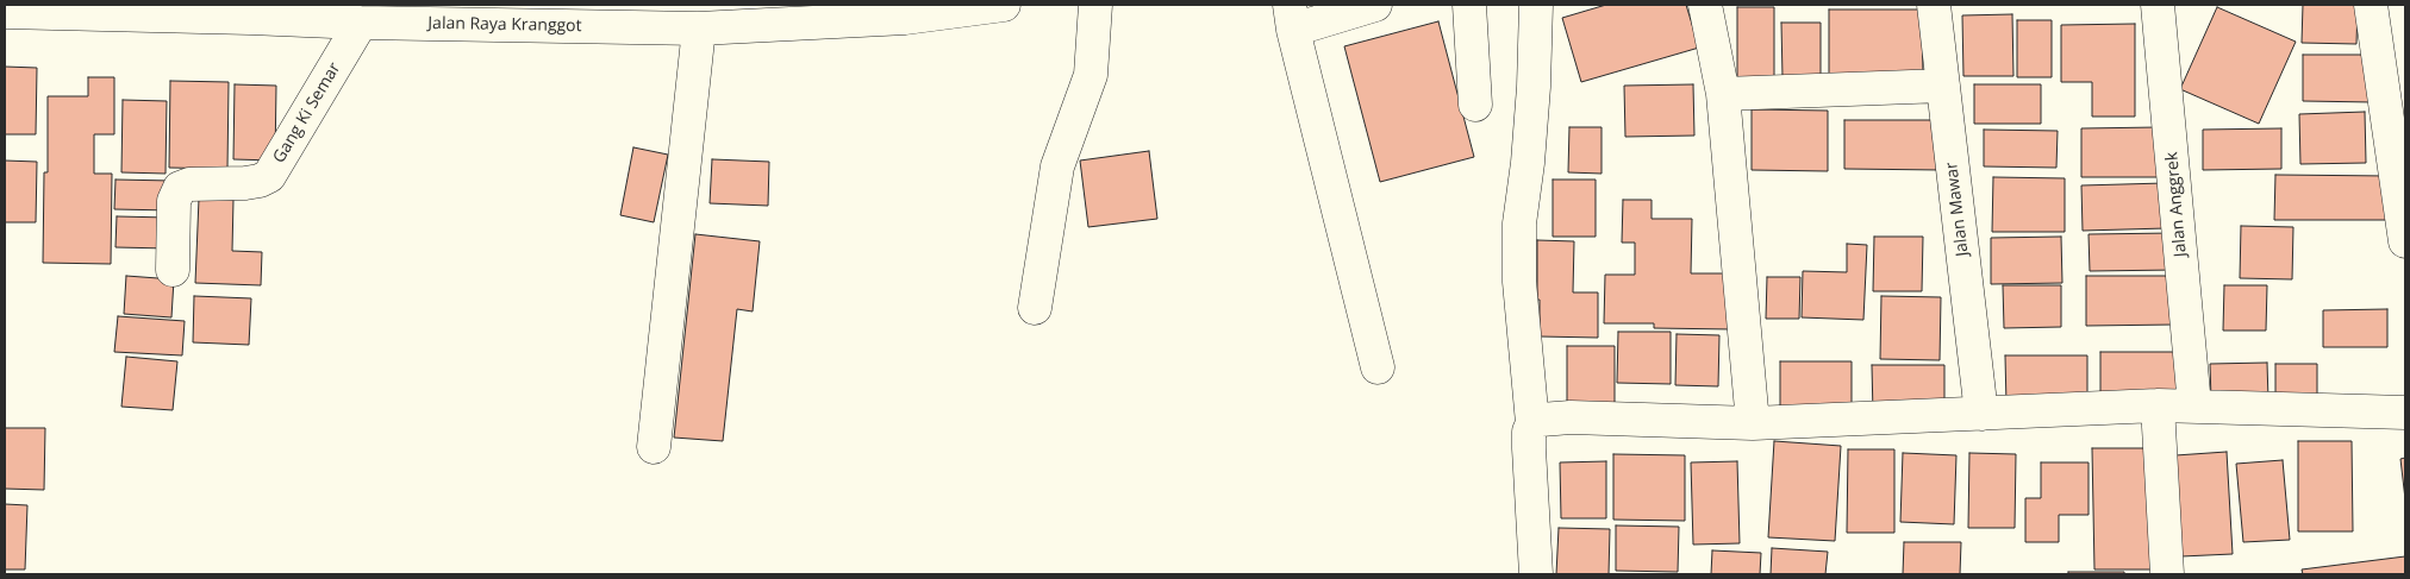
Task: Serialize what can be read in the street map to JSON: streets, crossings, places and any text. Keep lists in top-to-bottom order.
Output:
{
  "streets": {
    "street": [
      "Jalan Raya Kranggot",
      "Gang Ki Semar",
      "Jalan Anggrek",
      "Jalan Mawar"
    ]
  },
  "crossings": [
    ["Jalan Raya Kranggot", "Gang Ki Semar"]
  ]
}
